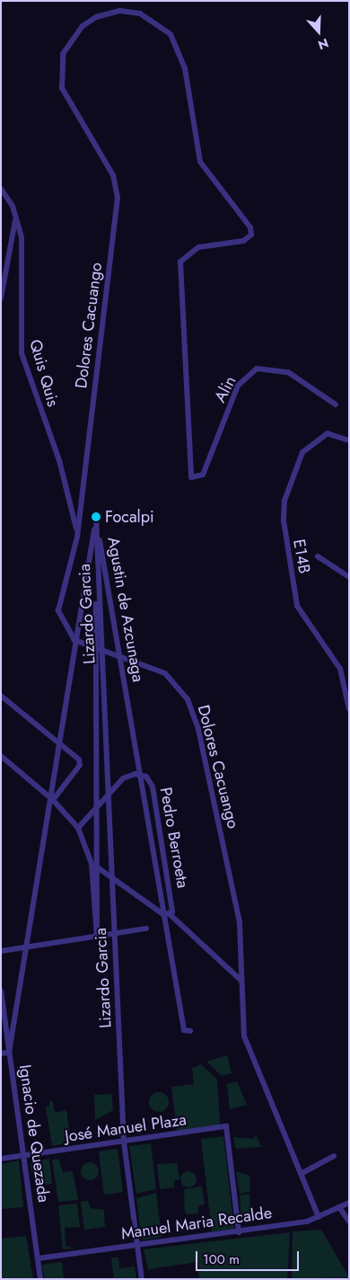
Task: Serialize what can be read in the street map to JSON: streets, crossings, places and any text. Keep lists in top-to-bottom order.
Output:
{
  "streets": {
    "street": [
      "Dolores Cacuango",
      "Quis Quis",
      "Alin",
      "E14B",
      "Agustin de Azcunaga",
      "Lizardo Garcia",
      "Pedro Berroeta",
      "José Manuel Plaza",
      "Ignacio de Quezada",
      "Manuel Maria Recalde"
    ]
  },
  "crossings": [
    ["Dolores Cacuango", "Quis Quis"],
    ["Dolores Cacuango", "Alin"],
    ["Dolores Cacuango", "Agustin de Azcunaga"],
    ["Dolores Cacuango", "Lizardo Garcia"],
    ["Dolores Cacuango", "Manuel Maria Recalde"],
    ["Agustin de Azcunaga", "Lizardo Garcia"],
    ["Agustin de Azcunaga", "Pedro Berroeta"],
    ["Agustin de Azcunaga", "Ignacio de Quezada"],
    ["Lizardo Garcia", "Pedro Berroeta"],
    ["Lizardo Garcia", "José Manuel Plaza"],
    ["Lizardo Garcia", "Manuel Maria Recalde"],
    ["José Manuel Plaza", "Ignacio de Quezada"],
    ["José Manuel Plaza", "Manuel Maria Recalde"],
    ["Ignacio de Quezada", "Manuel Maria Recalde"]
  ],
  "places": ["Focalpi"],
  "scale_bar": "100 m",
  "north": "bottom"
}
